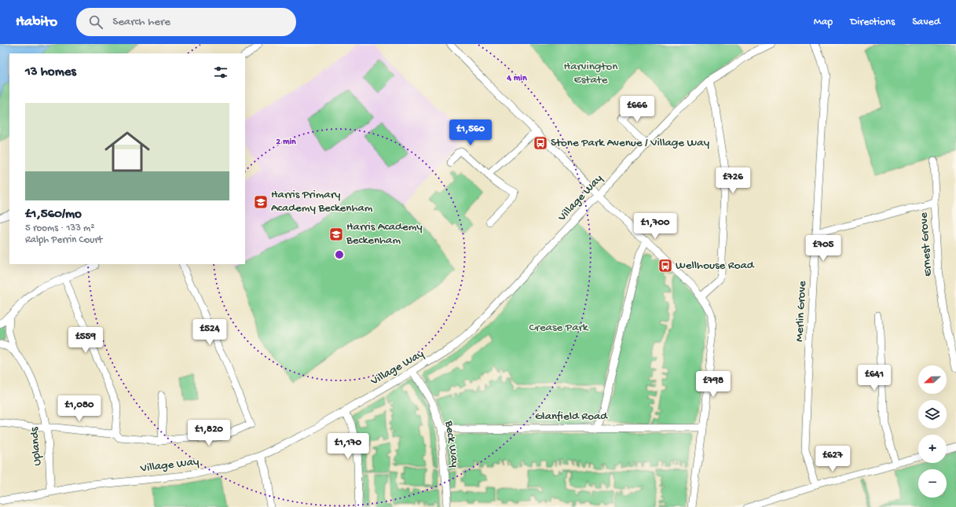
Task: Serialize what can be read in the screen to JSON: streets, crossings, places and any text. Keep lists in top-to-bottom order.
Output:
{
  "streets": {
    "street": [
      "Village Way",
      "Ernest Grove",
      "Merlin Grove",
      "Glanfield Road",
      "Beck Way",
      "Uplands"
    ]
  },
  "crossings": [
    ["Village Way", "Beck Way"],
    ["Village Way", "Uplands"],
    ["Ernest Grove", "Merlin Grove"],
    ["Glanfield Road", "Beck Way"]
  ],
  "parks": ["Harvington Estate", "Crease Park"],
  "places": {
    "bus stop": ["Stone Park Avenue / Village Way", "Wellhouse Road"],
    "school or university": ["Harris Primary Academy Beckenham", "Harris Academy Beckenham"]
  },
  "north": "left",
  "page": {
    "header": "Habito",
    "search": "Search here",
    "nav": ["Map", "Directions", "Saved"],
    "heading": "13 homes",
    "list": [
      {
        "name": "£1,560/mo",
        "note": "5 rooms · 133 m² · Ralph Perrin Court"
      }
    ],
    "price": [
      "£666",
      "£1,560",
      "£726",
      "£1,700",
      "£705",
      "£524",
      "£559",
      "£641",
      "£798",
      "£1,080",
      "£1,820",
      "£1,170",
      "£627"
    ],
    "map_buttons": ["+", "−"]
  },
  "rings": ["4 min", "2 min"]
}
